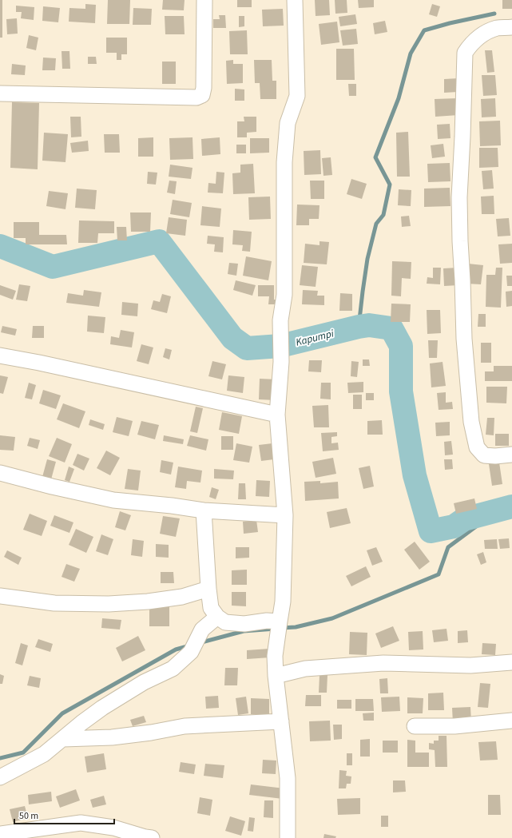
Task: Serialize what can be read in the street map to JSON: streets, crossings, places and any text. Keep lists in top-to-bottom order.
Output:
{
  "water": ["Kapumpi"],
  "scale_bar": "50 m"
}
